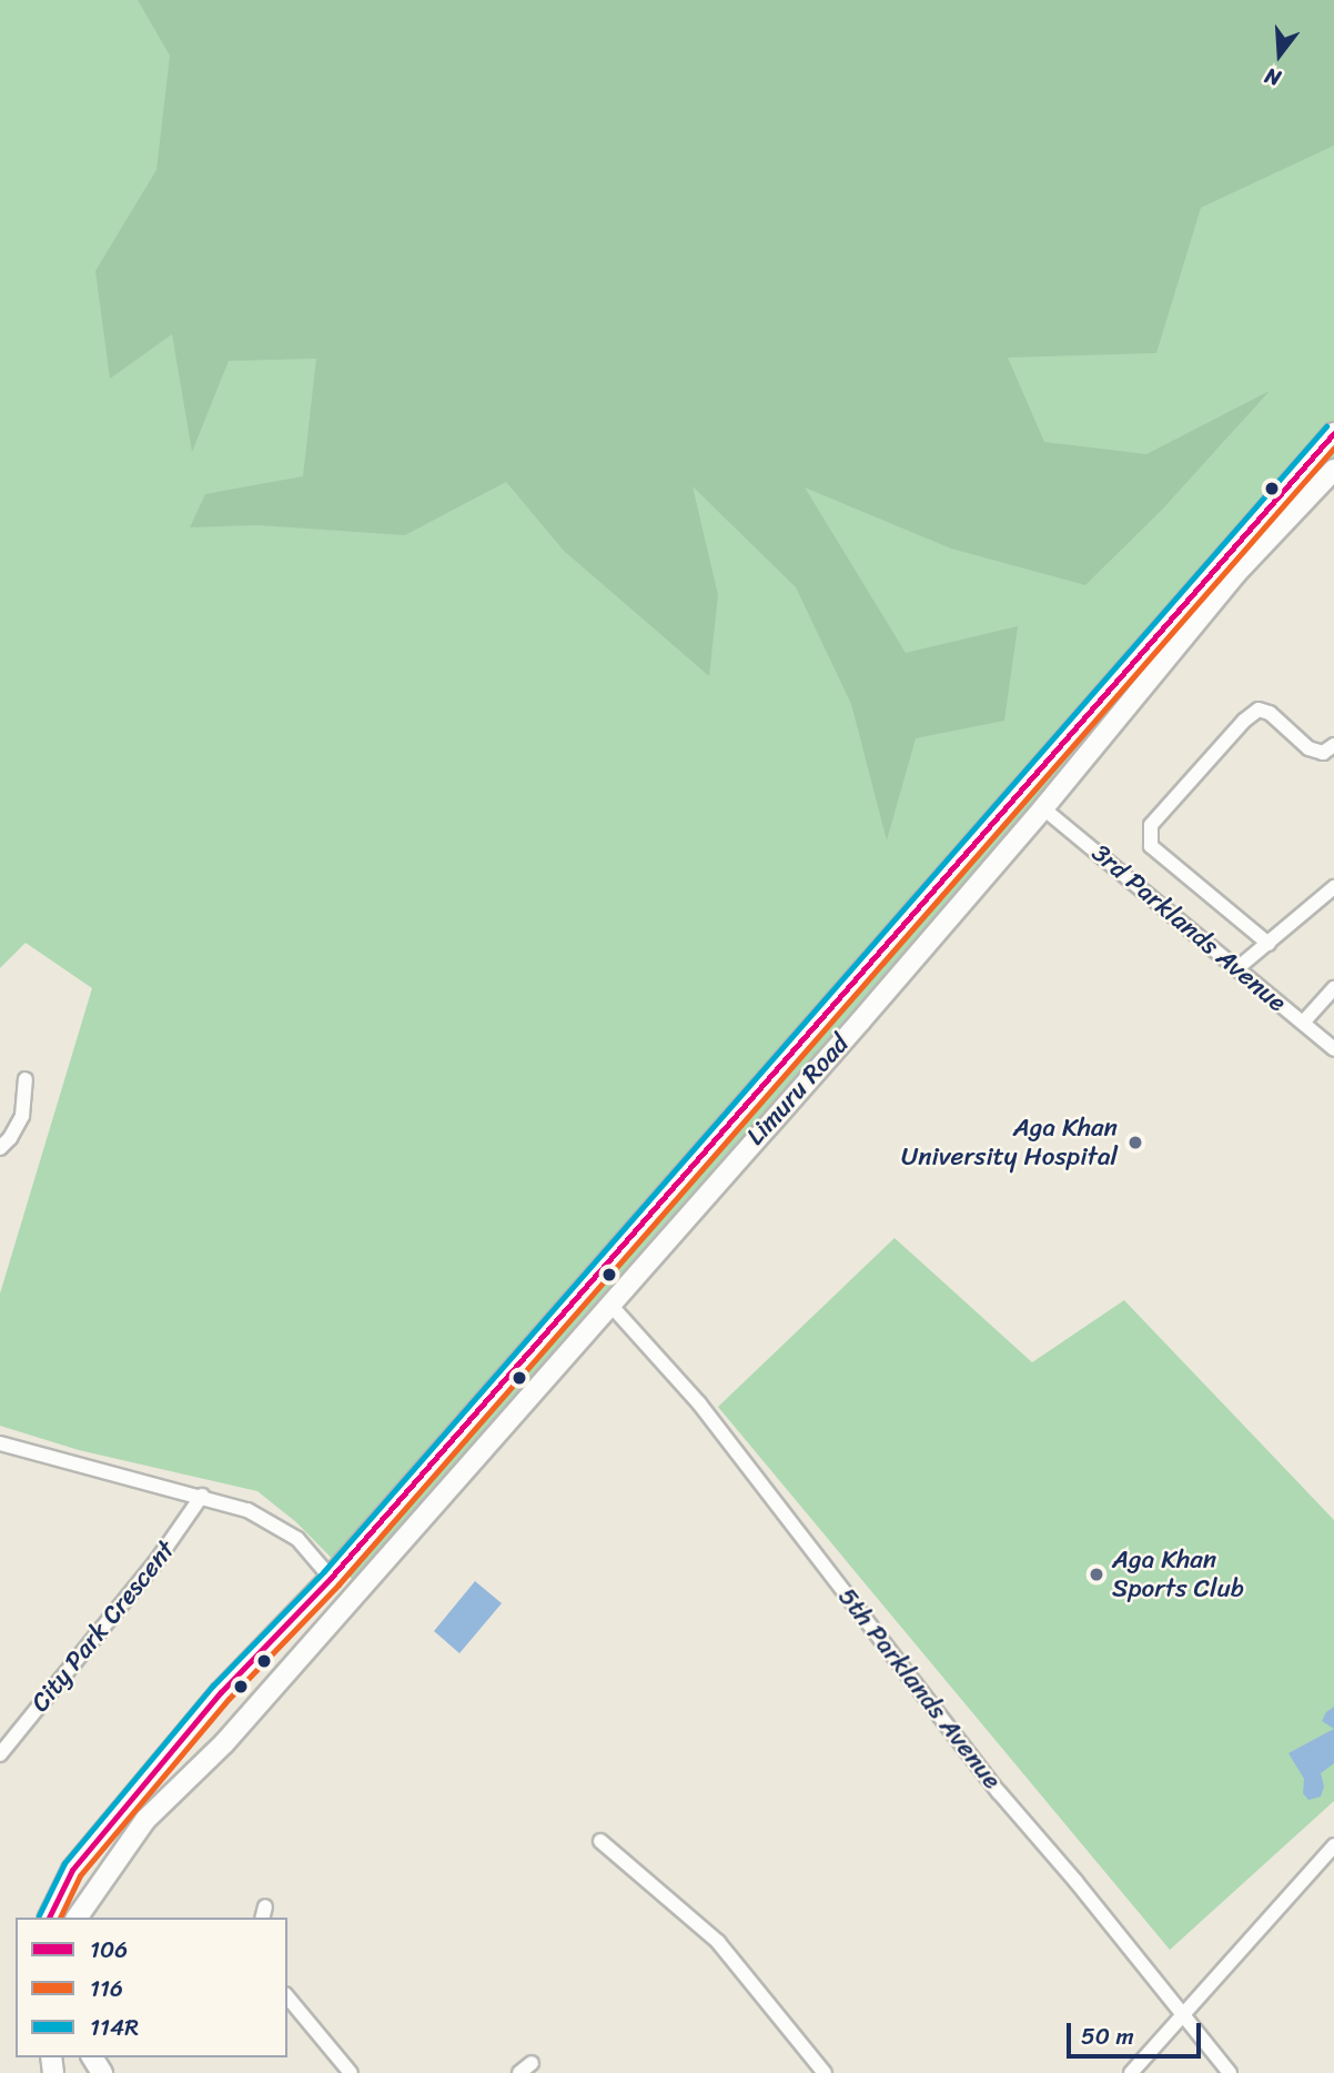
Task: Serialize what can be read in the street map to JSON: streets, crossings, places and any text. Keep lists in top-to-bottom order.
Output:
{
  "streets": {
    "main road": ["Limuru Road"],
    "street": ["3rd Parklands Avenue", "City Park Crescent", "5th Parklands Avenue"]
  },
  "crossings": [
    ["3rd Parklands Avenue", "Limuru Road"],
    ["Limuru Road", "5th Parklands Avenue"]
  ],
  "places": ["Aga Khan University Hospital", "Aga Khan Sports Club"],
  "lines": ["transit line 114R", "transit line 106", "transit line 116"],
  "legend": ["106", "116", "114R"],
  "scale_bar": "50 m",
  "north": "bottom"
}
